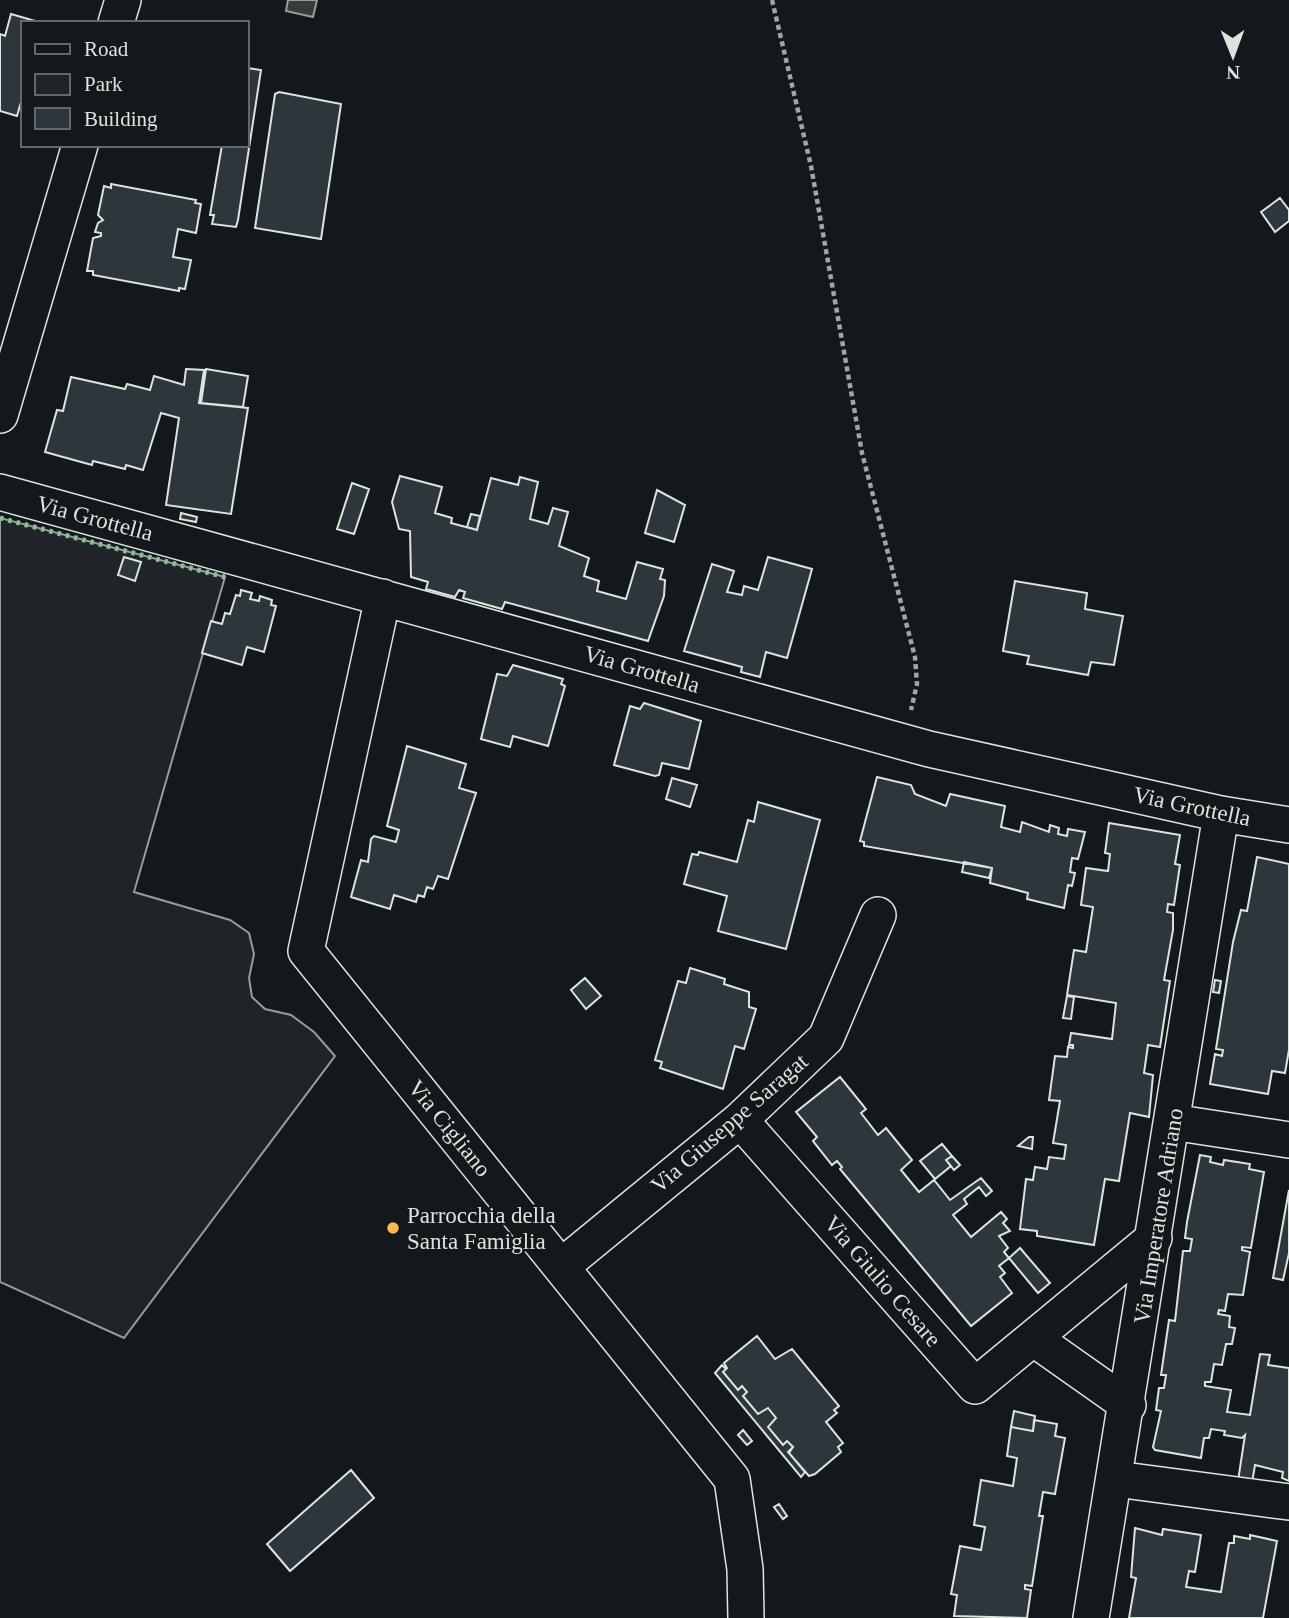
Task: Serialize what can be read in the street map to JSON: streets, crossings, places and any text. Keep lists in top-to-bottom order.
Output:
{
  "streets": {
    "street": [
      "Via Grottella",
      "Via Giuseppe Saragat",
      "Via Cigliano",
      "Via Imperatore Adriano",
      "Via Giulio Cesare"
    ]
  },
  "crossings": [
    ["Via Grottella", "Via Cigliano"],
    ["Via Grottella", "Via Imperatore Adriano"],
    ["Via Giuseppe Saragat", "Via Cigliano"],
    ["Via Giuseppe Saragat", "Via Giulio Cesare"],
    ["Via Imperatore Adriano", "Via Giulio Cesare"]
  ],
  "places": ["Parrocchia della Santa Famiglia"],
  "legend": ["Road", "Park", "Building"],
  "north": "bottom"
}
